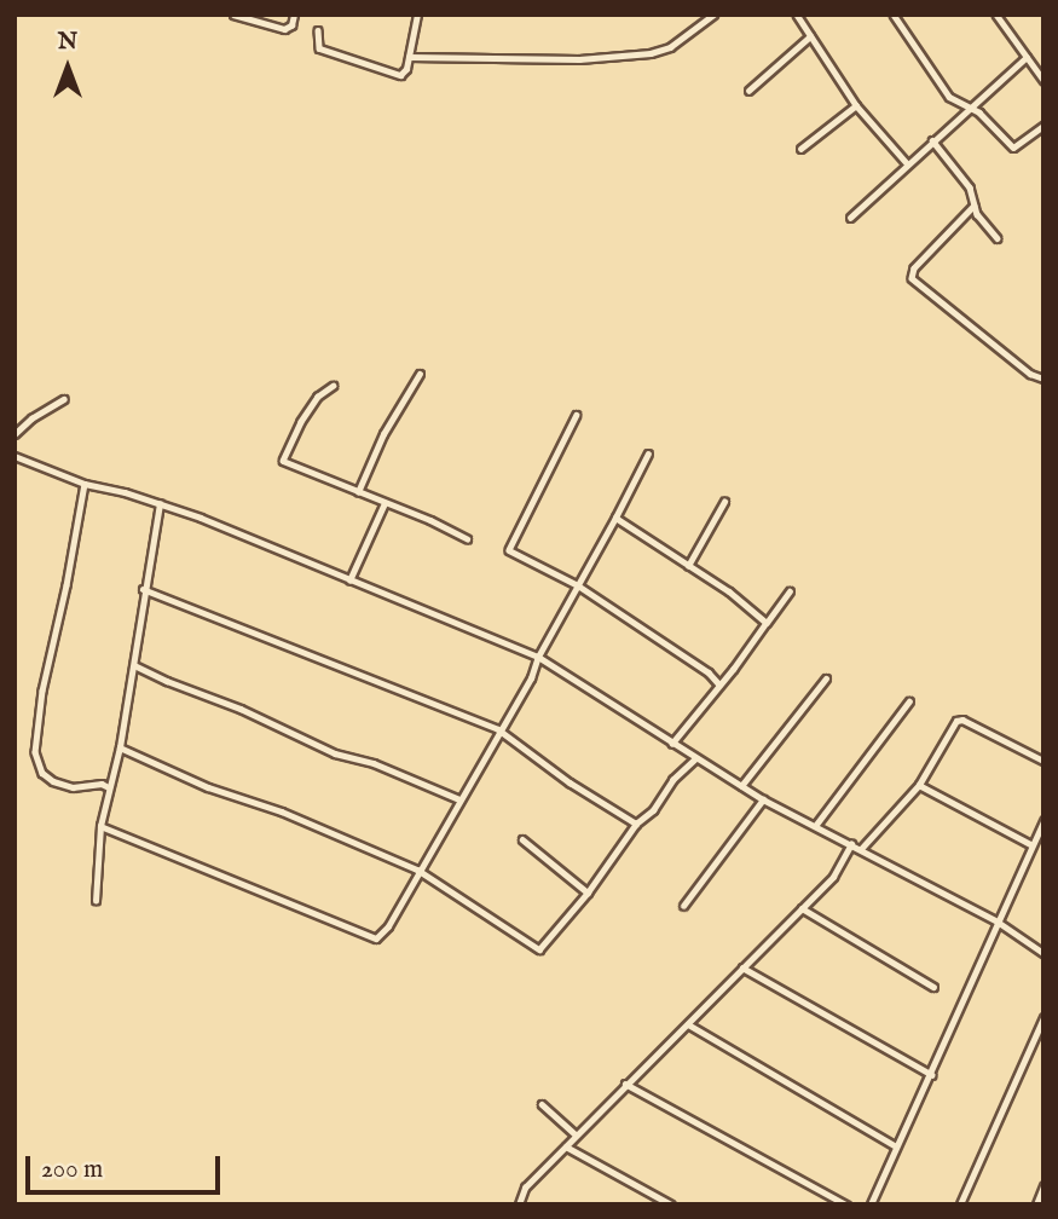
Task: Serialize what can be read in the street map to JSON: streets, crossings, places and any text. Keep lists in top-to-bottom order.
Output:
{
  "scale_bar": "200 m",
  "north": "top"
}
